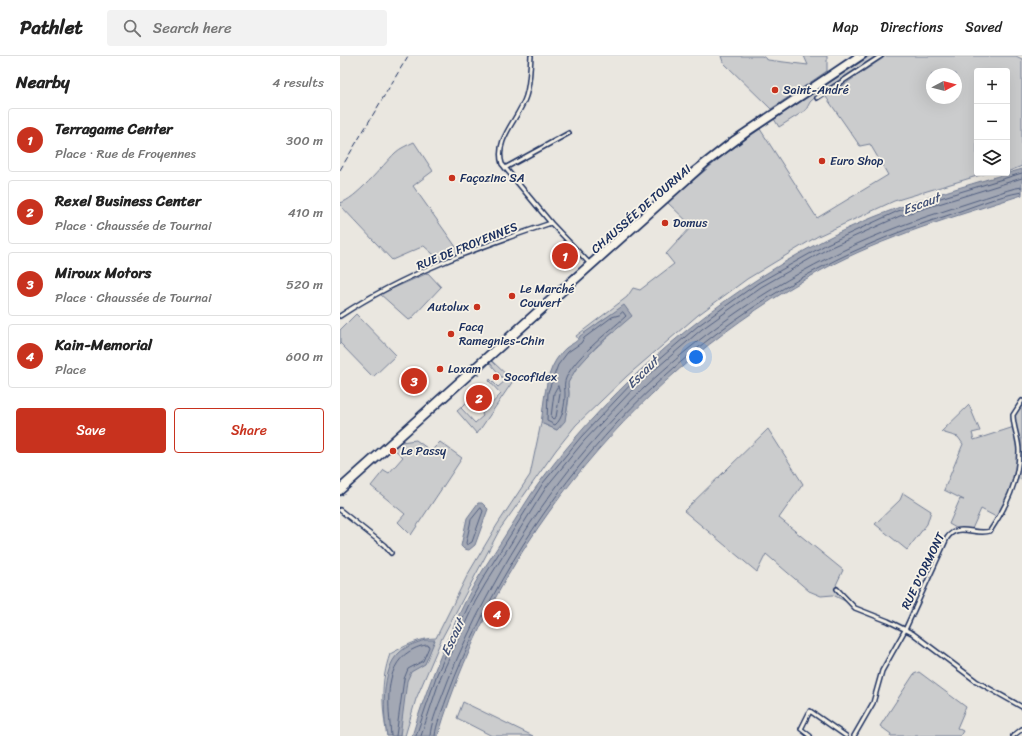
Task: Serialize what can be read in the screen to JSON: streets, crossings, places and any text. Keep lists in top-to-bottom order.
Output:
{
  "streets": {
    "main road": ["CHAUSSÉE DE TOURNAI"],
    "street": ["RUE DE FROYENNES", "RUE D'ORMONT"]
  },
  "water": ["Escaut"],
  "places": [
    "Saint-André",
    "Euro Shop",
    "Façozinc SA",
    "Domus",
    "Le Marché Couvert",
    "Autolux",
    "Facq Ramegnies-Chin",
    "Loxam",
    "Socofidex",
    "Le Passy"
  ],
  "north": "right",
  "page": {
    "header": "Pathlet",
    "search": "Search here",
    "nav": ["Map", "Directions", "Saved"],
    "heading": ["Nearby", "4 results"],
    "map_buttons": ["+", "−"],
    "list": [
      {
        "mark": "1",
        "name": "Terragame Center",
        "note": "Place · Rue de Froyennes",
        "value": "300 m"
      },
      {
        "mark": "2",
        "name": "Rexel Business Center",
        "note": "Place · Chaussée de Tournai",
        "value": "410 m"
      },
      {
        "mark": "3",
        "name": "Miroux Motors",
        "note": "Place · Chaussée de Tournai",
        "value": "520 m"
      },
      {
        "mark": "4",
        "name": "Kain-Memorial",
        "note": "Place",
        "value": "600 m"
      }
    ],
    "pins": [
      "1",
      "3",
      "2",
      "4"
    ],
    "buttons": ["Save", "Share"]
  }
}
